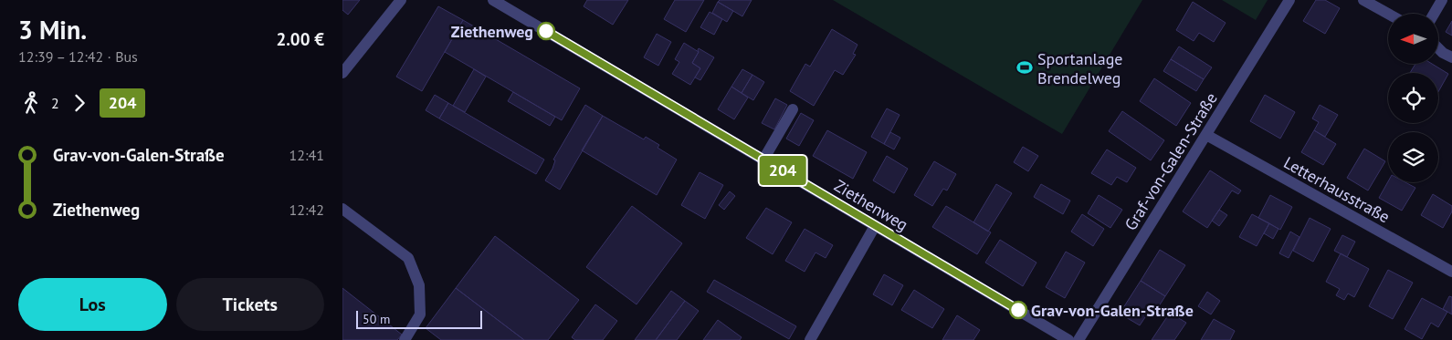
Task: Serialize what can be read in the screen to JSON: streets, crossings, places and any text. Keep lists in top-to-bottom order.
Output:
{
  "streets": {
    "street": ["Graf-von-Galen-Straße", "Letterhausstraße", "Ziethenweg"]
  },
  "crossings": [
    ["Graf-von-Galen-Straße", "Letterhausstraße"]
  ],
  "places": {
    "other": ["Ziethenweg", "Grav-von-Galen-Straße"],
    "sports": ["Sportanlage Brendelweg"]
  },
  "lines": ["bus line 204"],
  "scale_bar": "50 m",
  "north": "left",
  "page": {
    "heading": ["3 Min.", "12:39 – 12:42 · Bus", "2.00 €"],
    "on_map": "204",
    "legs": ["2", "204"],
    "list": [
      {
        "name": "Grav-von-Galen-Straße",
        "value": "12:41"
      },
      {
        "name": "Ziethenweg",
        "value": "12:42"
      }
    ],
    "buttons": ["Los", "Tickets"],
    "scale": "50 m"
  }
}
